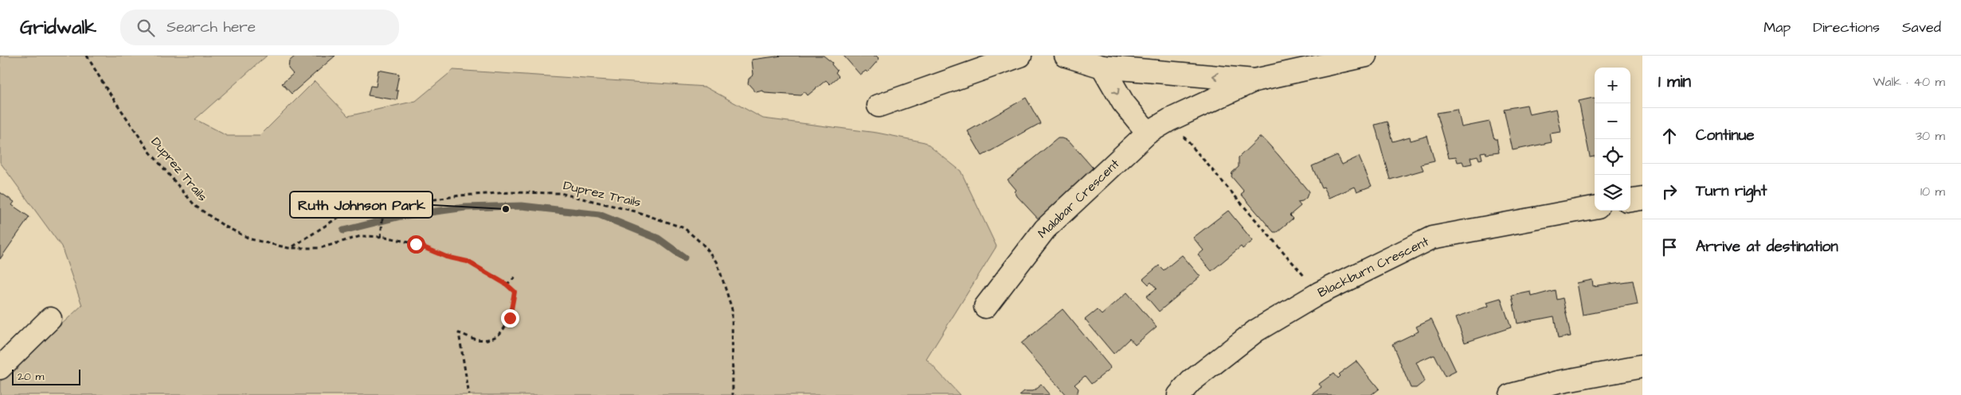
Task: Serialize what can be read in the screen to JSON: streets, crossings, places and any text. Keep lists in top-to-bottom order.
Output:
{
  "streets": {
    "street": ["Malabar Crescent", "Blackburn Crescent"],
    "path": ["Duprez Trails"]
  },
  "places": ["Ruth Johnson Park"],
  "scale_bar": "20 m",
  "page": {
    "header": "Gridwalk",
    "search": "Search here",
    "nav": ["Map", "Directions", "Saved"],
    "heading": ["1 min", "Walk · 40 m"],
    "map_buttons": ["+", "−"],
    "list": [
      ["Continue", "30 m"],
      ["Turn right", "10 m"],
      "Arrive at destination"
    ],
    "scale": "20 m"
  }
}
